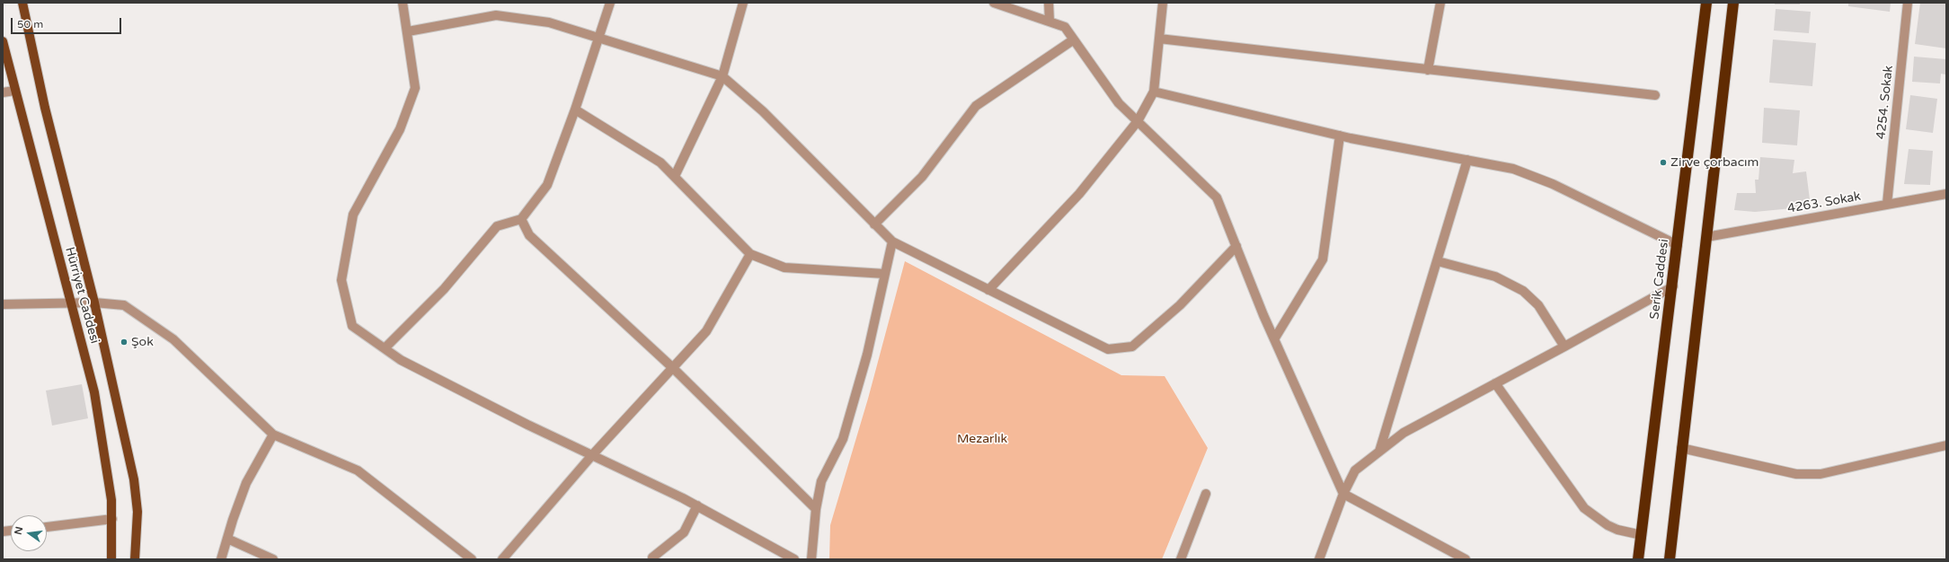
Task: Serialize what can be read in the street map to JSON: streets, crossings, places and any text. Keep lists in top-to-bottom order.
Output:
{
  "streets": {
    "highway": ["Serik Caddesi"],
    "main road": ["Hürriyet Caddesi"],
    "street": ["4254. Sokak", "4263. Sokak"]
  },
  "crossings": [
    ["4254. Sokak", "4263. Sokak"]
  ],
  "parks": ["Mezarlık"],
  "places": ["Zirve çorbacım", "Şok"],
  "scale_bar": "50 m",
  "north": "left"
}
